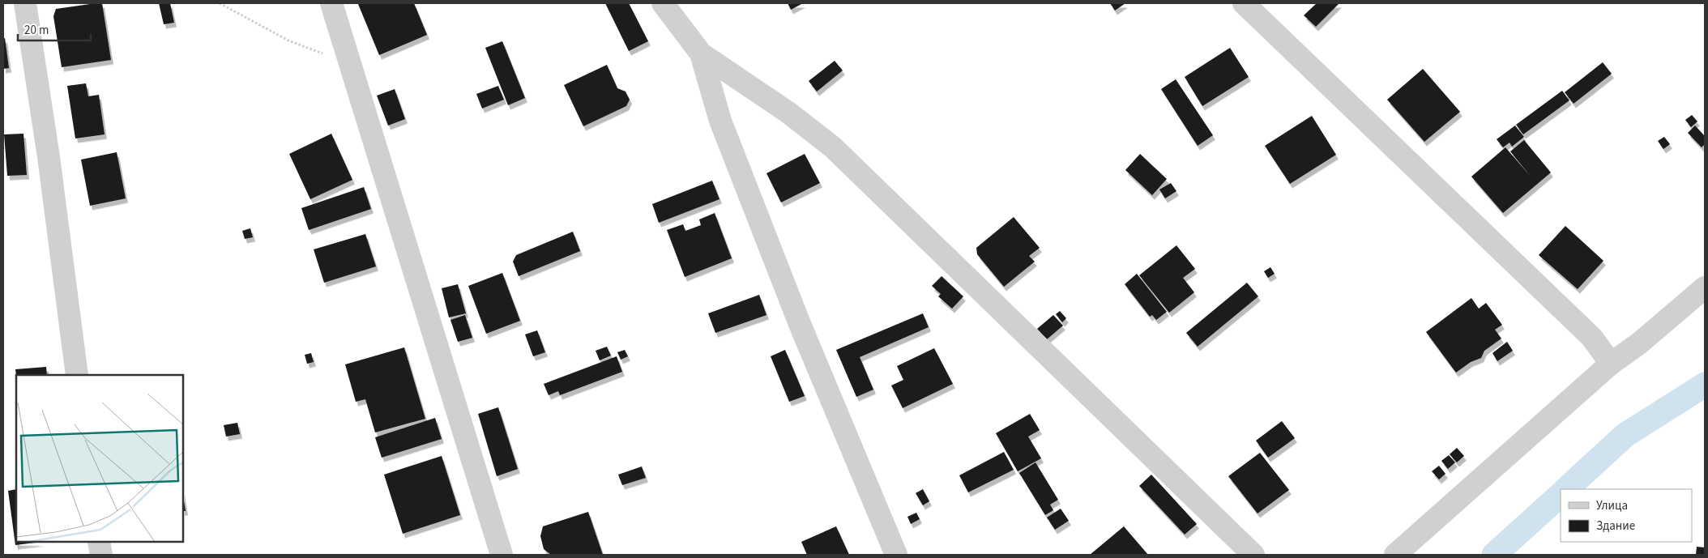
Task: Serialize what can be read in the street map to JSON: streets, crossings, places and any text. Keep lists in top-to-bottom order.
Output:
{
  "legend": ["Улица", "Здание"],
  "scale_bar": "20 m"
}
